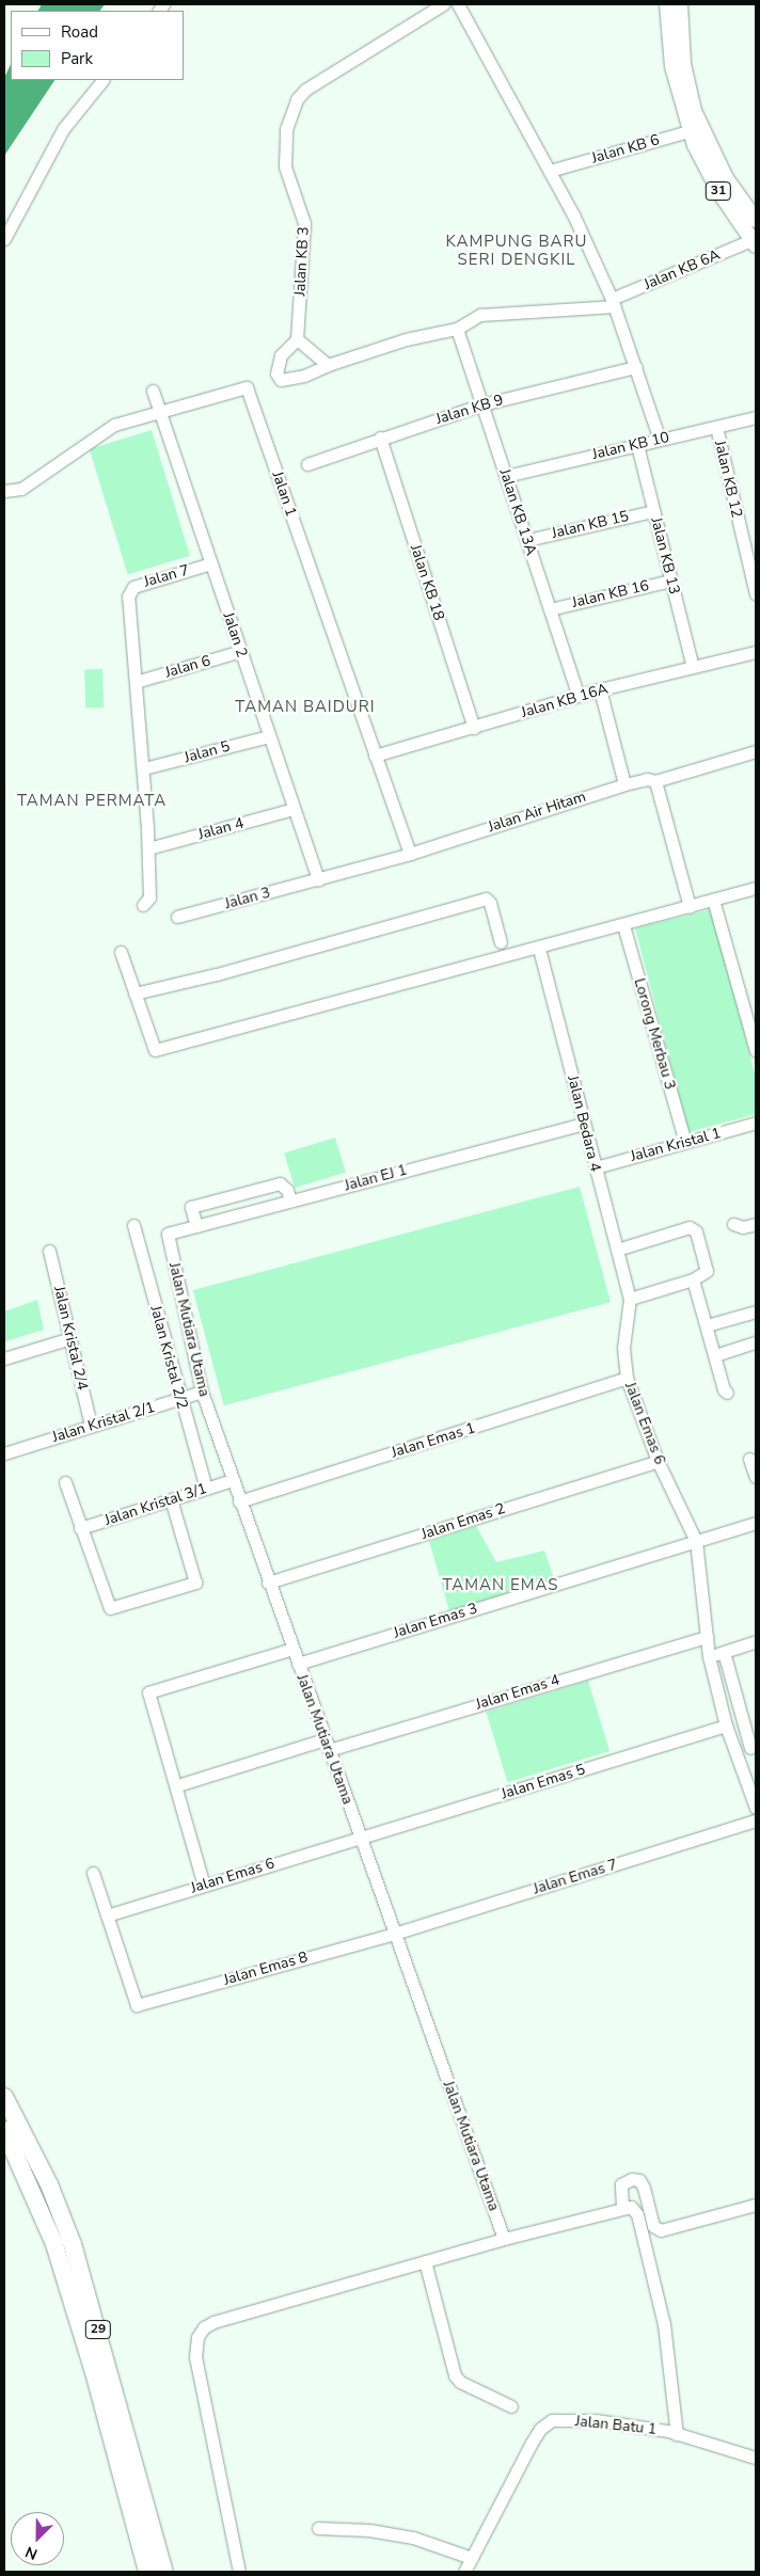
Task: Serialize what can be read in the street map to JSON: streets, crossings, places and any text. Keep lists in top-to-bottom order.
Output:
{
  "streets": {
    "highway": ["29"],
    "main road": ["31"],
    "street": [
      "Jalan KB 6",
      "Jalan KB 3",
      "Jalan KB 6A",
      "Jalan KB 9",
      "Jalan KB 10",
      "Jalan KB 12",
      "Jalan 1",
      "Jalan KB 13A",
      "Jalan KB 15",
      "Jalan KB 13",
      "Jalan 7",
      "Jalan KB 18",
      "Jalan KB 16",
      "Jalan 2",
      "Jalan 6",
      "Jalan KB 16A",
      "Jalan 5",
      "Jalan Air Hitam",
      "Jalan 4",
      "Jalan 3",
      "Lorong Merbau 3",
      "Jalan Bedara 4",
      "Jalan Kristal 1",
      "Jalan EJ 1",
      "Jalan Mutiara Utama",
      "Jalan Kristal 2/4",
      "Jalan Kristal 2/2",
      "Jalan Kristal 2/1",
      "Jalan Emas 6",
      "Jalan Emas 1",
      "Jalan Kristal 3/1",
      "Jalan Emas 2",
      "Jalan Emas 3",
      "Jalan Emas 4",
      "Jalan Emas 5",
      "Jalan Emas 7",
      "Jalan Emas 8",
      "Jalan Batu 1"
    ]
  },
  "crossings": [
    ["Jalan KB 6", "31"],
    ["31", "Jalan KB 6A"],
    ["Jalan KB 3", "Jalan KB 6A"],
    ["Jalan KB 6A", "Jalan KB 13A"],
    ["Jalan KB 9", "Jalan KB 13A"],
    ["Jalan KB 9", "Jalan KB 18"],
    ["Jalan KB 10", "Jalan KB 12"],
    ["Jalan KB 10", "Jalan KB 13A"],
    ["Jalan KB 10", "Jalan KB 13"],
    ["Jalan 1", "Jalan 2"],
    ["Jalan 1", "Jalan KB 16A"],
    ["Jalan 1", "Jalan Air Hitam"],
    ["Jalan KB 13A", "Jalan KB 15"],
    ["Jalan KB 13A", "Jalan KB 16"],
    ["Jalan KB 13A", "Jalan KB 16A"],
    ["Jalan KB 15", "Jalan KB 13"],
    ["Jalan KB 13", "Jalan KB 16"],
    ["Jalan KB 13", "Jalan KB 16A"],
    ["Jalan 7", "Jalan 2"],
    ["Jalan 7", "Jalan 6"],
    ["Jalan KB 18", "Jalan KB 16A"],
    ["Jalan 2", "Jalan 6"],
    ["Jalan 2", "Jalan 5"],
    ["Jalan 2", "Jalan Air Hitam"],
    ["Jalan 2", "Jalan 4"],
    ["Jalan 2", "Jalan 3"],
    ["Jalan Air Hitam", "Jalan 3"],
    ["Lorong Merbau 3", "Jalan Kristal 1"],
    ["Jalan Bedara 4", "Jalan Kristal 1"],
    ["Jalan Bedara 4", "Jalan EJ 1"],
    ["Jalan Bedara 4", "Jalan Emas 6"],
    ["Jalan EJ 1", "Jalan Mutiara Utama"],
    ["Jalan Mutiara Utama", "Jalan Kristal 2/1"],
    ["Jalan Mutiara Utama", "Jalan Emas 6"],
    ["Jalan Mutiara Utama", "Jalan Emas 1"],
    ["Jalan Mutiara Utama", "Jalan Kristal 3/1"],
    ["Jalan Mutiara Utama", "Jalan Emas 2"],
    ["Jalan Mutiara Utama", "Jalan Emas 3"],
    ["Jalan Mutiara Utama", "Jalan Emas 4"],
    ["Jalan Mutiara Utama", "Jalan Emas 5"],
    ["Jalan Mutiara Utama", "Jalan Emas 7"],
    ["Jalan Mutiara Utama", "Jalan Emas 8"],
    ["Jalan Kristal 2/4", "Jalan Kristal 2/1"],
    ["Jalan Kristal 2/2", "Jalan Kristal 2/1"],
    ["Jalan Kristal 2/2", "Jalan Kristal 3/1"],
    ["Jalan Emas 6", "Jalan Emas 1"],
    ["Jalan Emas 6", "Jalan Emas 2"],
    ["Jalan Emas 6", "Jalan Emas 3"],
    ["Jalan Emas 6", "Jalan Emas 4"],
    ["Jalan Emas 6", "Jalan Emas 5"],
    ["Jalan Emas 6", "Jalan Emas 8"],
    ["Jalan Emas 7", "Jalan Emas 8"]
  ],
  "districts": [
    "KAMPUNG BARU SERI DENGKIL",
    "TAMAN BAIDURI",
    "TAMAN PERMATA",
    "TAMAN EMAS"
  ],
  "legend": ["Road", "Park"],
  "north": "bottom left"
}
